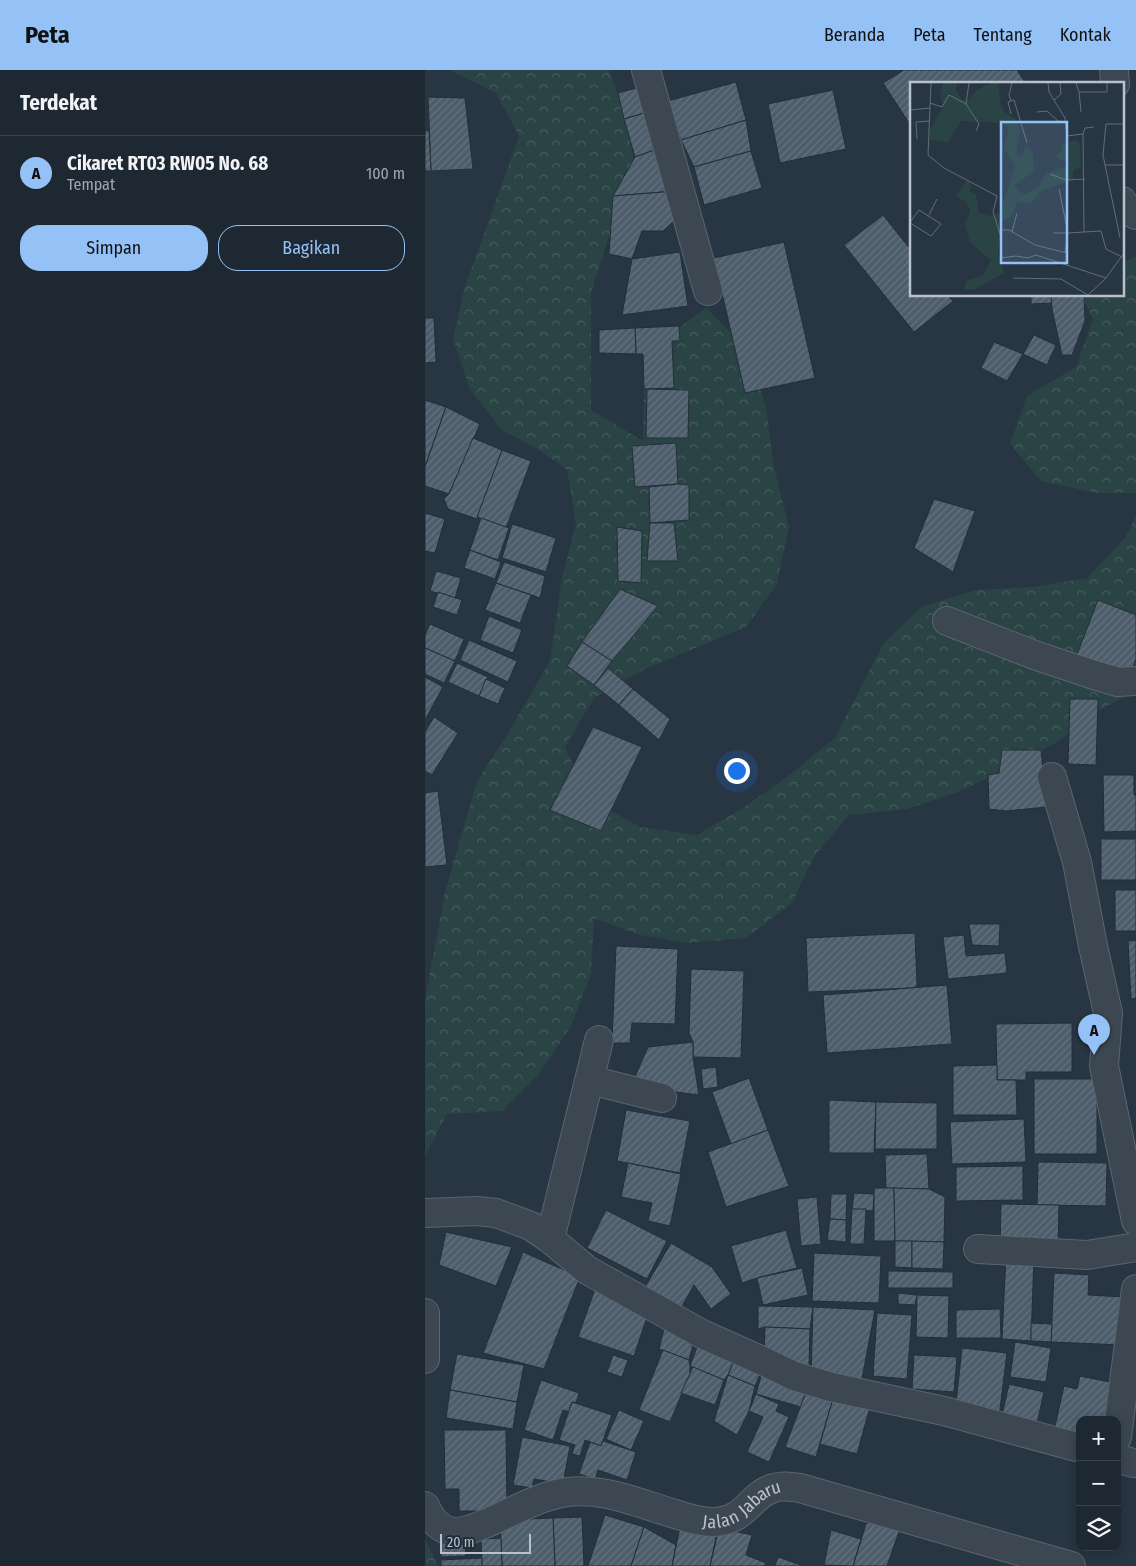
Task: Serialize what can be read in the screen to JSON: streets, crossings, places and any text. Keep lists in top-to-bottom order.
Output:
{
  "streets": {
    "street": ["Jalan Jabaru"]
  },
  "scale_bar": "20 m",
  "page": {
    "header": "Peta",
    "nav": [
      "Beranda",
      "Peta",
      "Tentang",
      "Kontak"
    ],
    "heading": "Terdekat",
    "list": [
      {
        "mark": "A",
        "name": "Cikaret RT03 RW05 No. 68",
        "note": "Tempat",
        "value": "100 m"
      }
    ],
    "buttons": ["Simpan", "Bagikan"],
    "pins": "A",
    "map_buttons": ["+", "−"],
    "scale": "20 m"
  }
}
